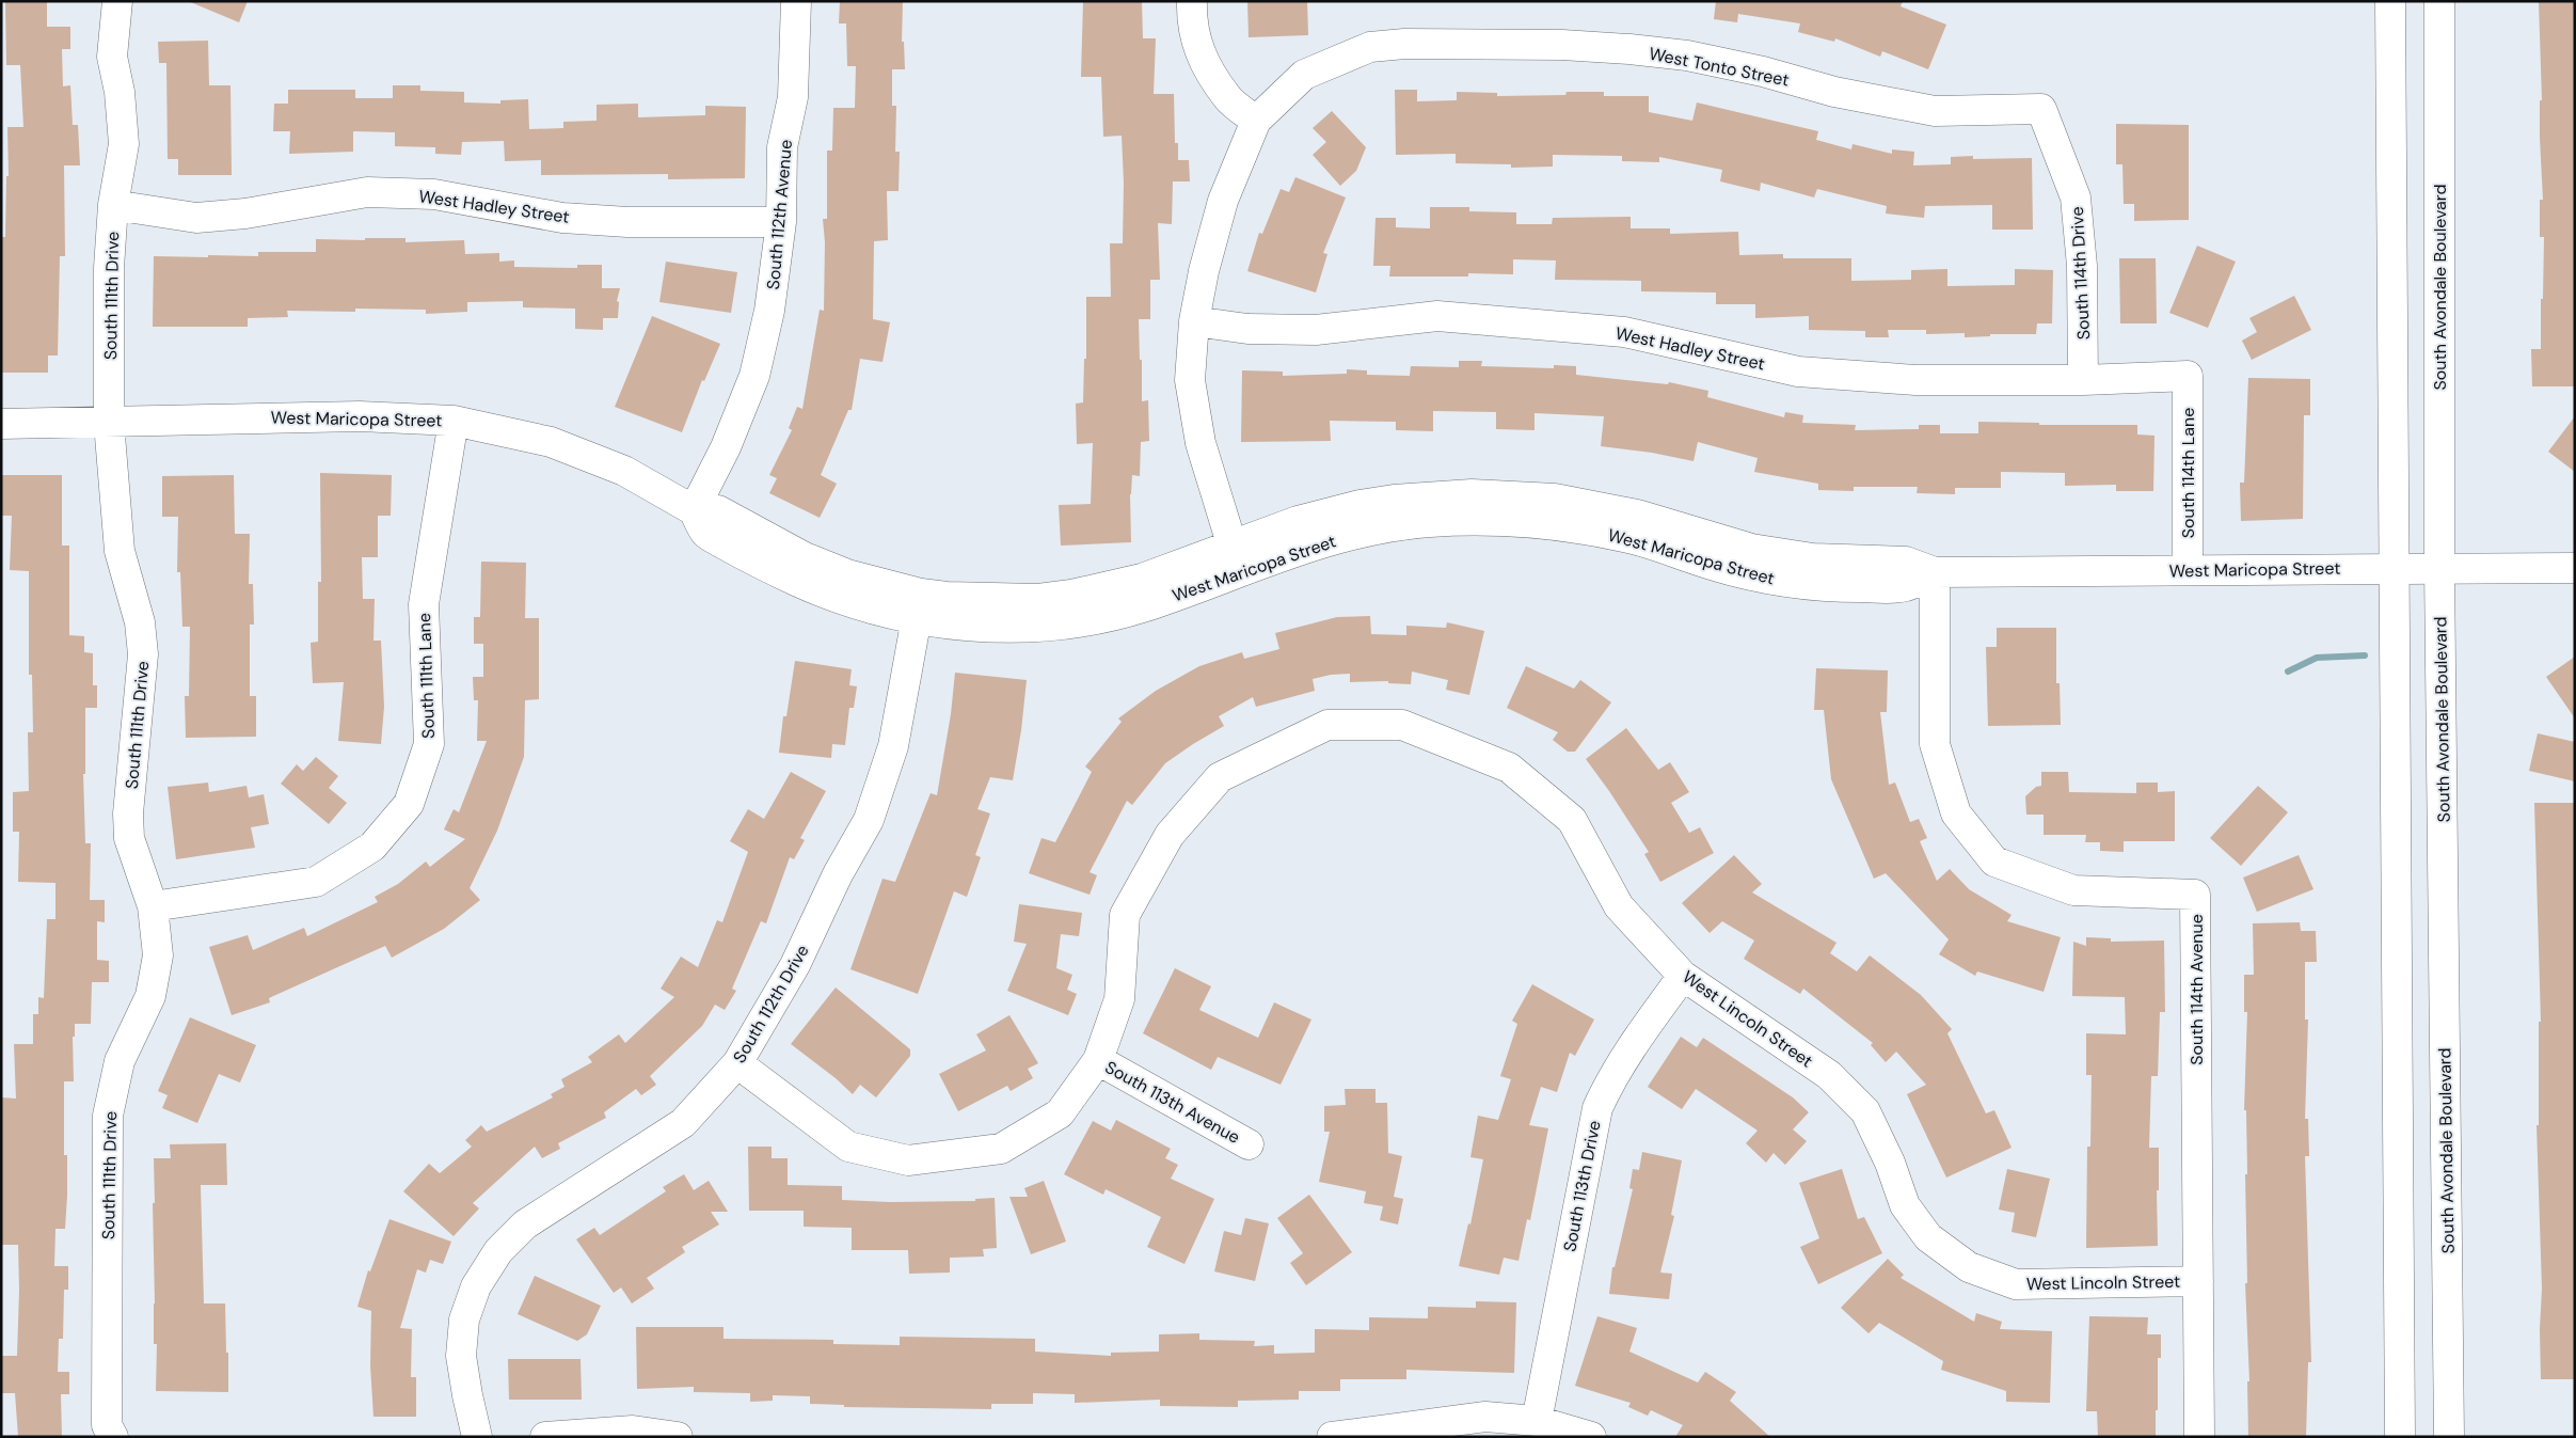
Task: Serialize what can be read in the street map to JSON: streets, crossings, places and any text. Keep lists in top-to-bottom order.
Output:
{
  "streets": {
    "street": [
      "West Tonto Street",
      "West Hadley Street",
      "South 112th Avenue",
      "South 114th Drive",
      "South Avondale Boulevard",
      "South 111th Drive",
      "West Maricopa Street",
      "South 114th Lane",
      "South 111th Lane",
      "South 114th Avenue",
      "South 112th Drive",
      "West Lincoln Street",
      "South 113th Avenue",
      "South 113th Drive"
    ]
  },
  "crossings": [
    ["West Tonto Street", "South 114th Drive"],
    ["West Hadley Street", "South 112th Avenue"],
    ["West Hadley Street", "South 114th Drive"],
    ["West Hadley Street", "South 111th Drive"],
    ["West Hadley Street", "South 114th Lane"],
    ["South 112th Avenue", "West Maricopa Street"],
    ["South Avondale Boulevard", "West Maricopa Street"],
    ["South 111th Drive", "West Maricopa Street"],
    ["South 111th Drive", "South 111th Lane"],
    ["West Maricopa Street", "South 114th Lane"],
    ["West Maricopa Street", "South 111th Lane"],
    ["West Maricopa Street", "South 114th Avenue"],
    ["West Maricopa Street", "South 112th Drive"],
    ["South 114th Avenue", "West Lincoln Street"],
    ["South 112th Drive", "West Lincoln Street"],
    ["West Lincoln Street", "South 113th Avenue"],
    ["West Lincoln Street", "South 113th Drive"]
  ]
}
